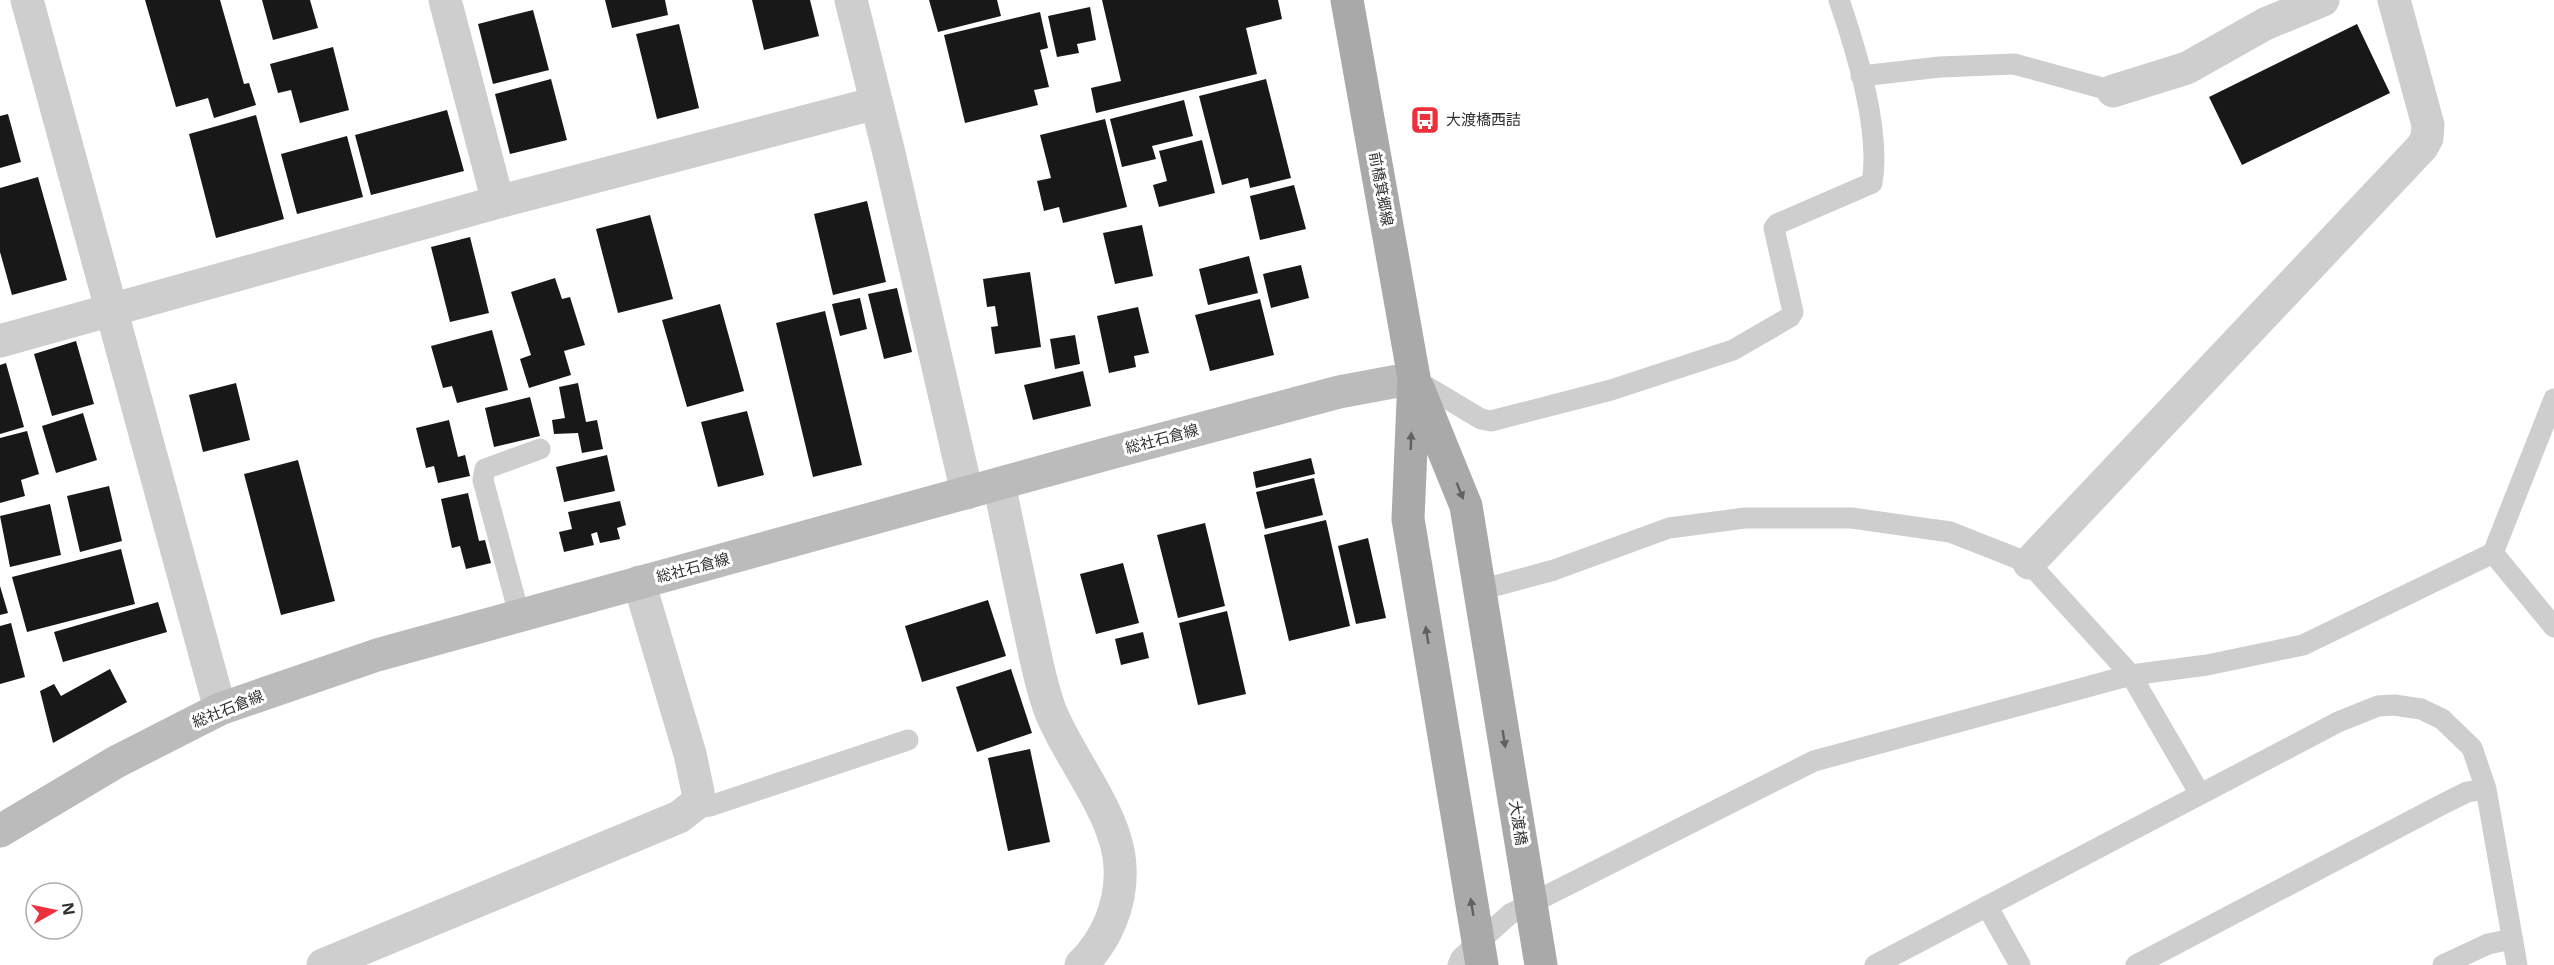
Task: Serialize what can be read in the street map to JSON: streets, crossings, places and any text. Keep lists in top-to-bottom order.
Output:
{
  "streets": {
    "main road": ["前橋箕郷線", "総社石倉線", "大渡橋"]
  },
  "crossings": [
    ["前橋箕郷線", "総社石倉線"],
    ["前橋箕郷線", "大渡橋"]
  ],
  "one_way": ["大渡橋"],
  "places": {
    "bus stop": ["大渡橋西詰"]
  },
  "north": "right"
}
